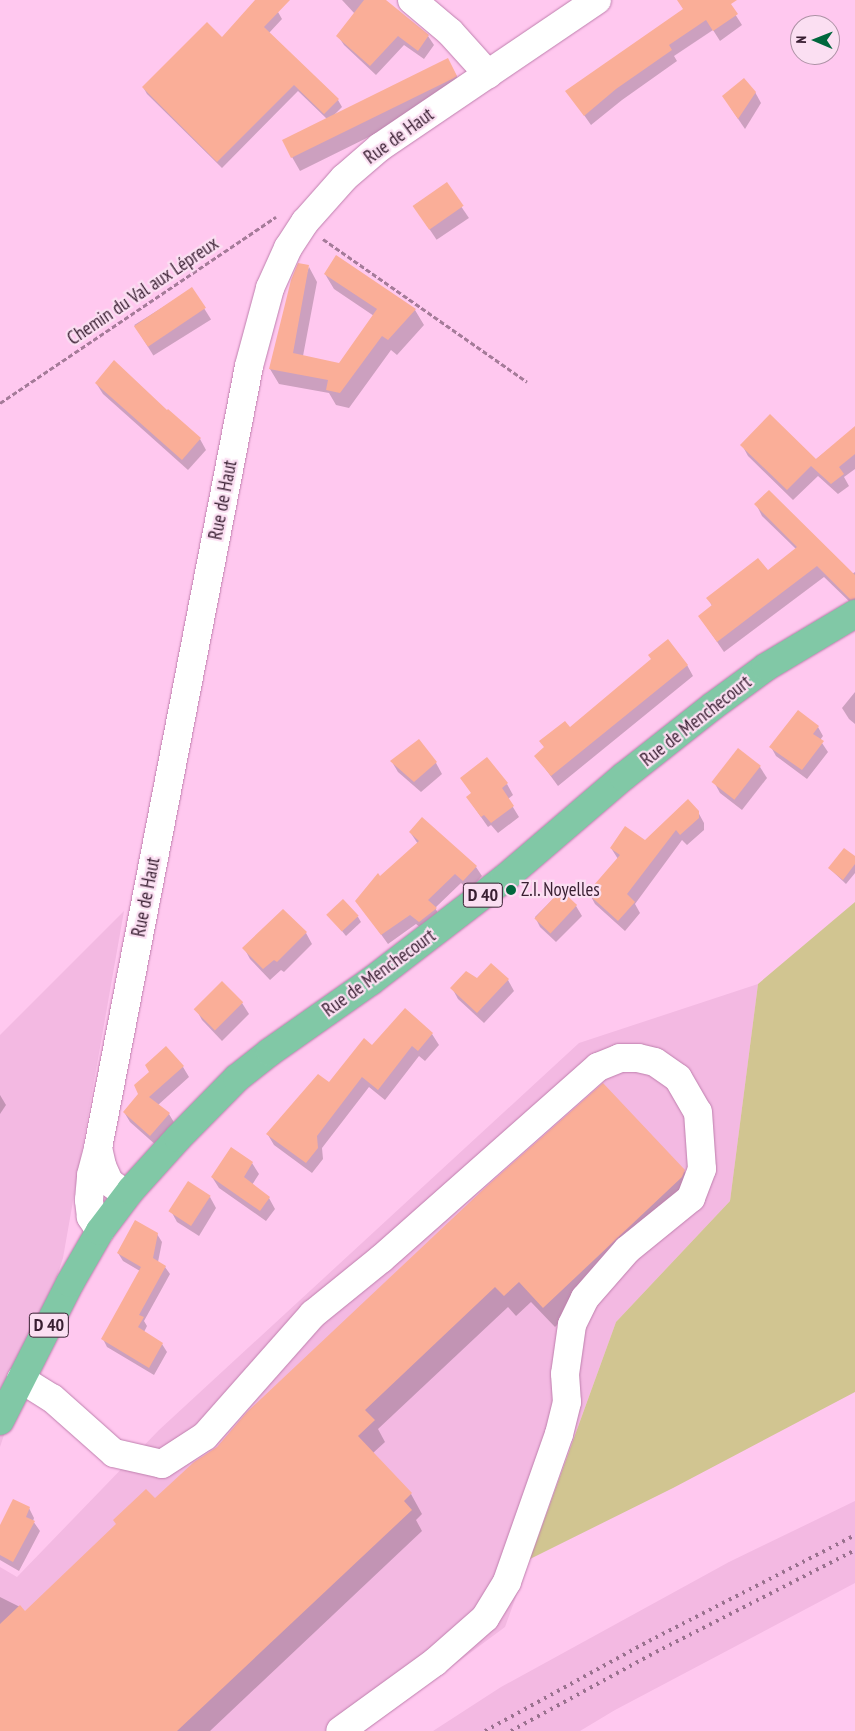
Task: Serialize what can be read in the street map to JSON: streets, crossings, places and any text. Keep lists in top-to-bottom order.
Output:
{
  "streets": {
    "main road": ["Rue de Menchecourt", "D 40"],
    "street": ["Rue de Haut"],
    "path": ["Chemin du Val aux Lépreux"]
  },
  "crossings": [
    ["Rue de Haut", "Chemin du Val aux Lépreux"],
    ["Rue de Haut", "Rue de Menchecourt"]
  ],
  "places": ["Z.I. Noyelles"],
  "north": "left"
}
